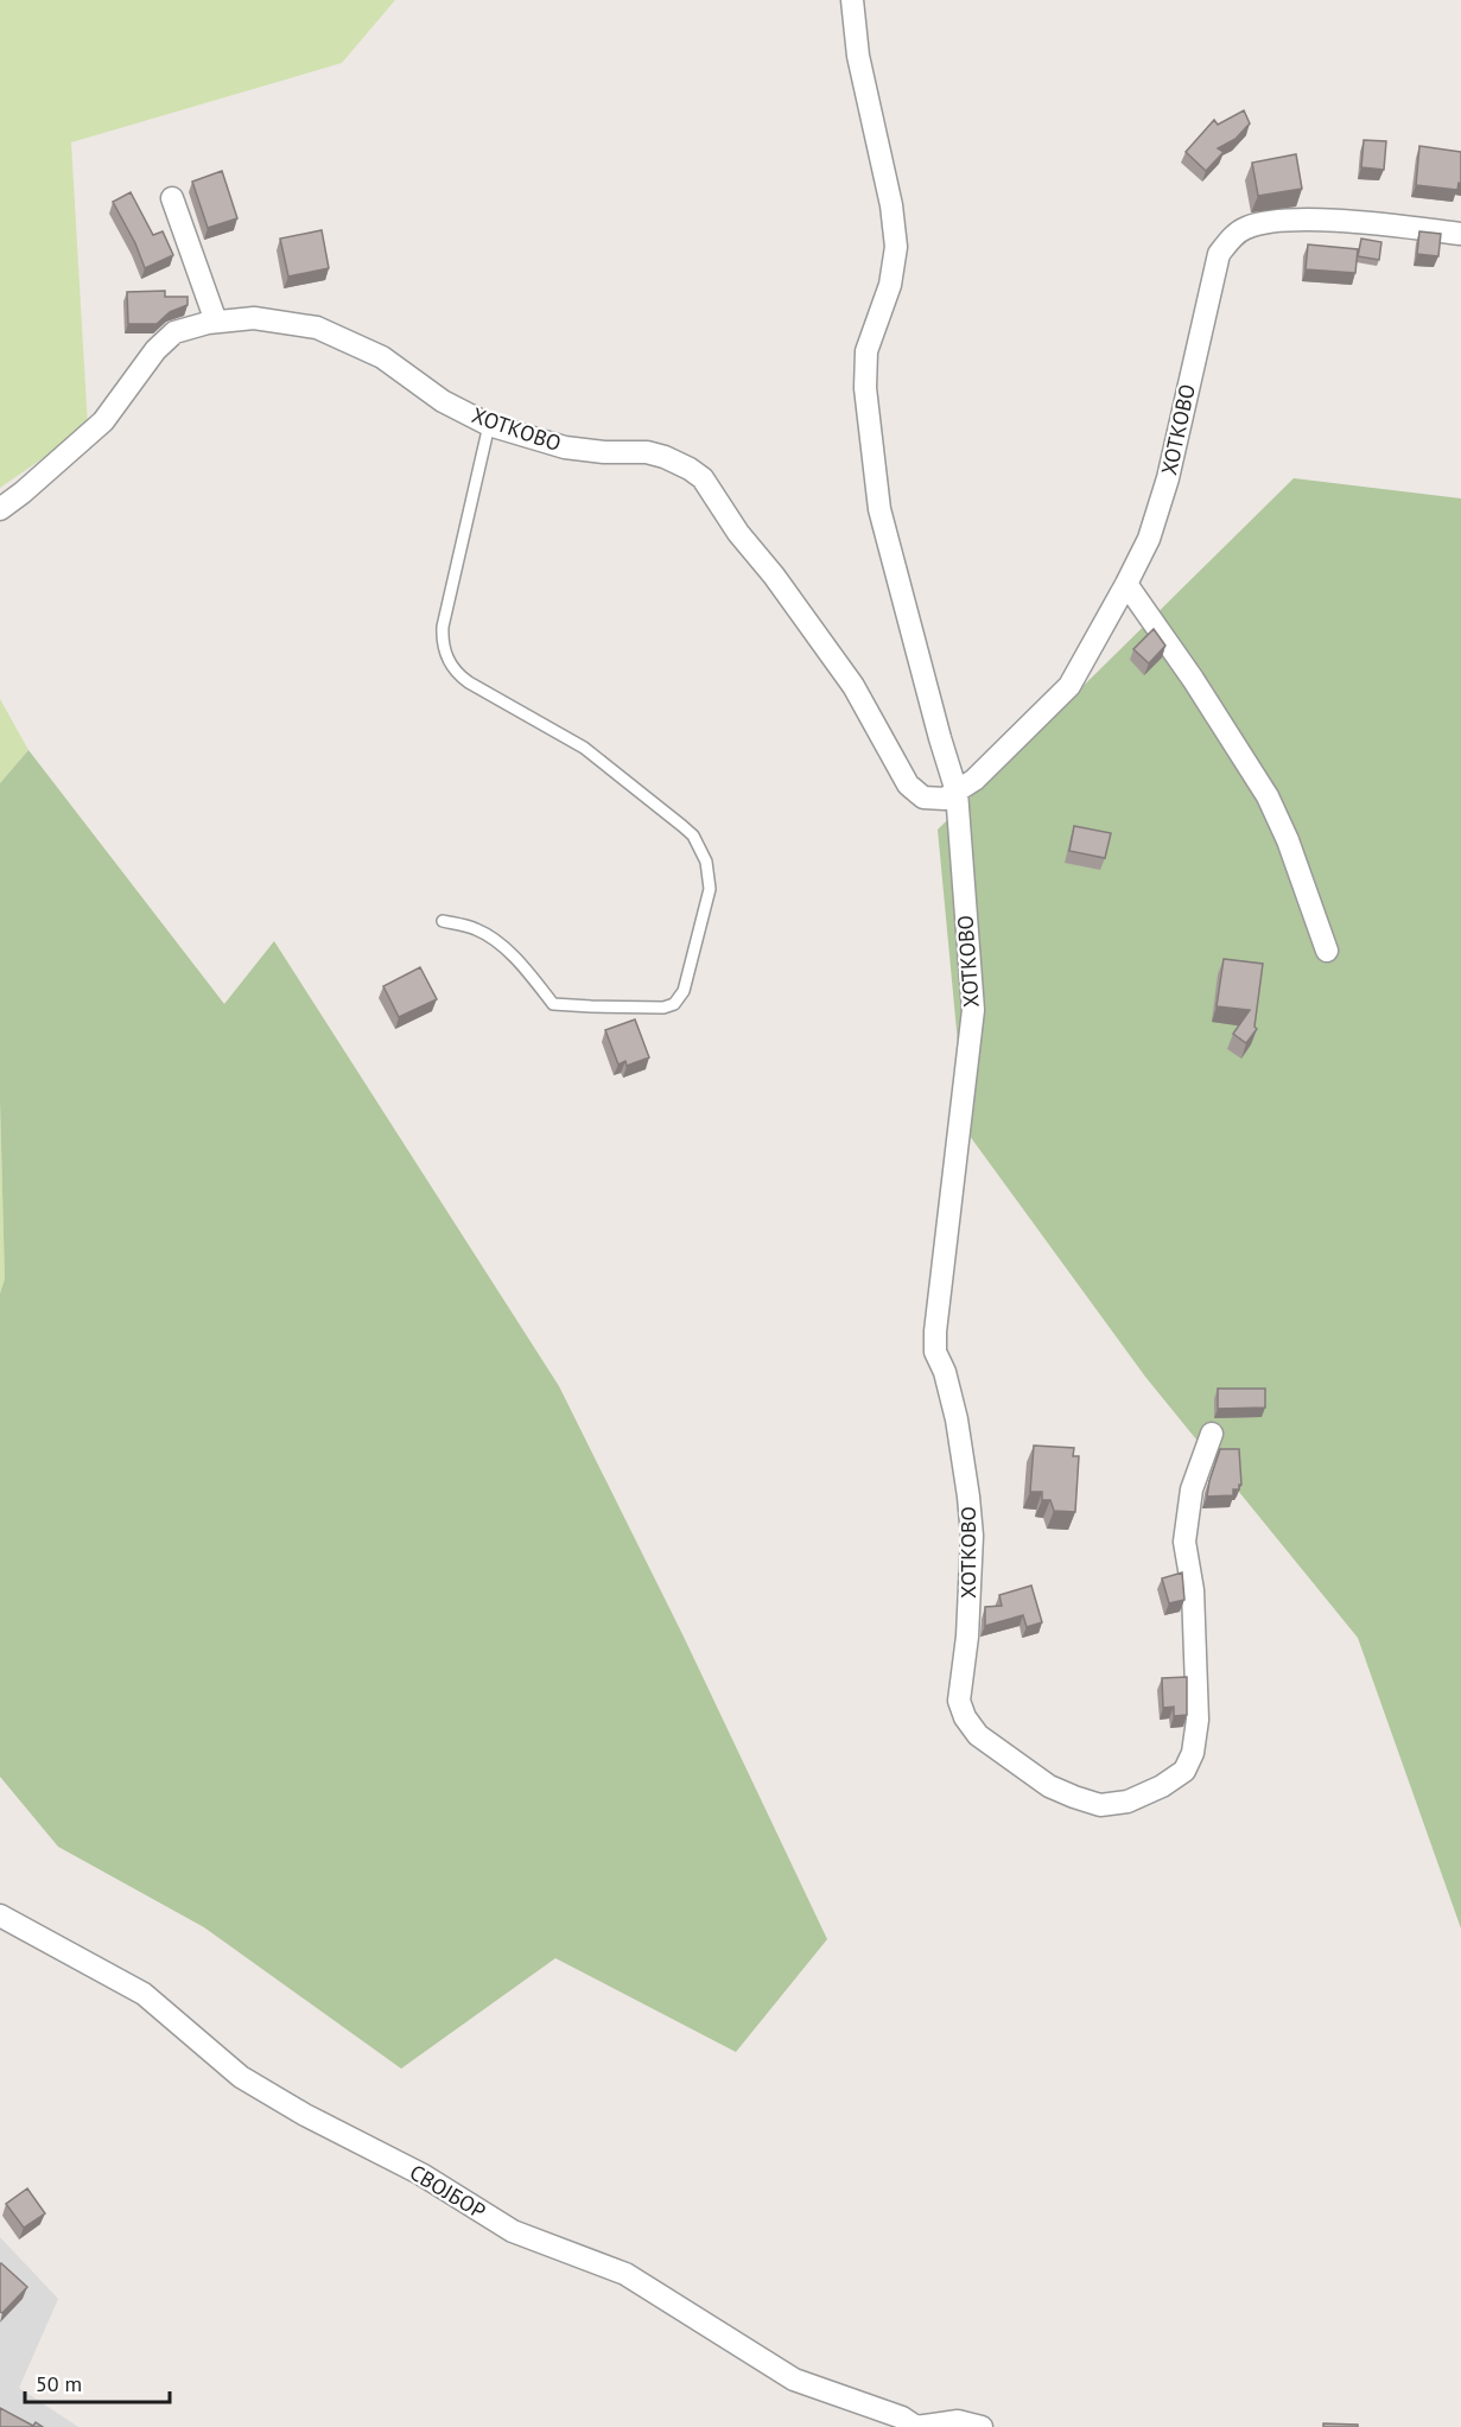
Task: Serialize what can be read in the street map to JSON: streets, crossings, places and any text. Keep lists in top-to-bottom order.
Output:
{
  "streets": {
    "street": ["ХОТКОВО", "СВОЈБОР"]
  },
  "scale_bar": "50 m"
}
